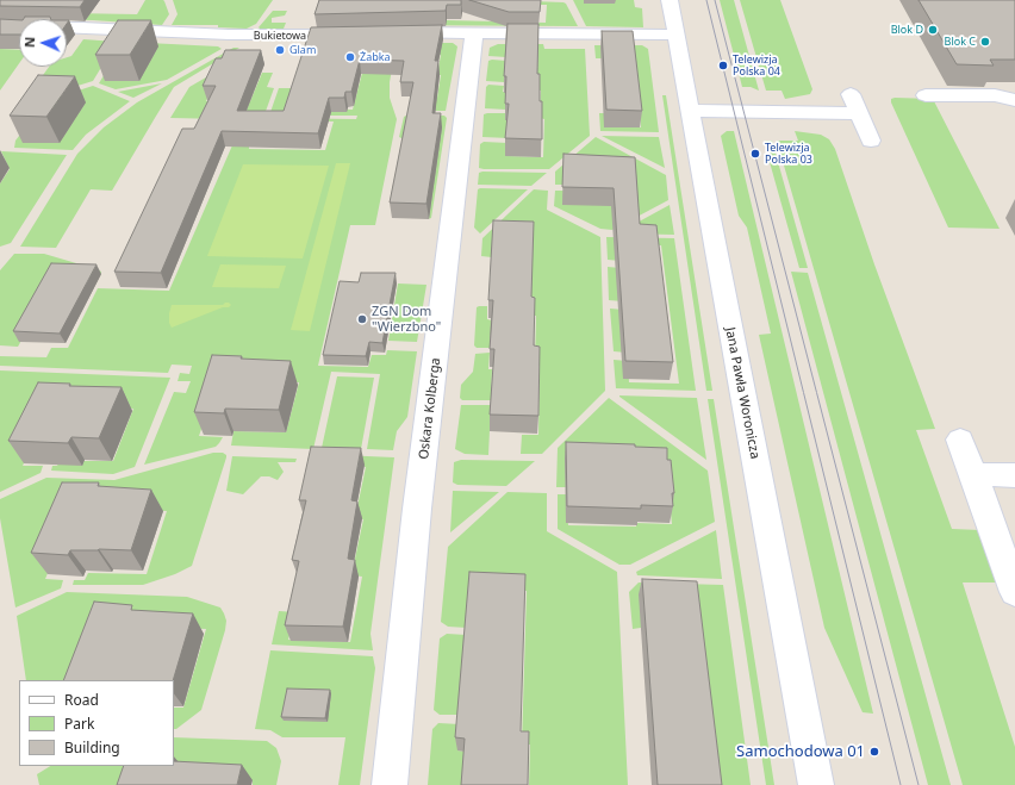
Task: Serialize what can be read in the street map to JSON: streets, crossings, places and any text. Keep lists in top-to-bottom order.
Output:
{
  "streets": {
    "street": ["Bukietowa", "Jana Pawła Woronicza", "Oskara Kolberga"]
  },
  "places": [
    "Blok D",
    "Blok C",
    "Glam",
    "Żabka",
    "Telewizja Polska 04",
    "Telewizja Polska 03",
    "ZGN Dom \"Wierzbno\"",
    "Samochodowa 01"
  ],
  "legend": ["Road", "Park", "Building"],
  "north": "left"
}
